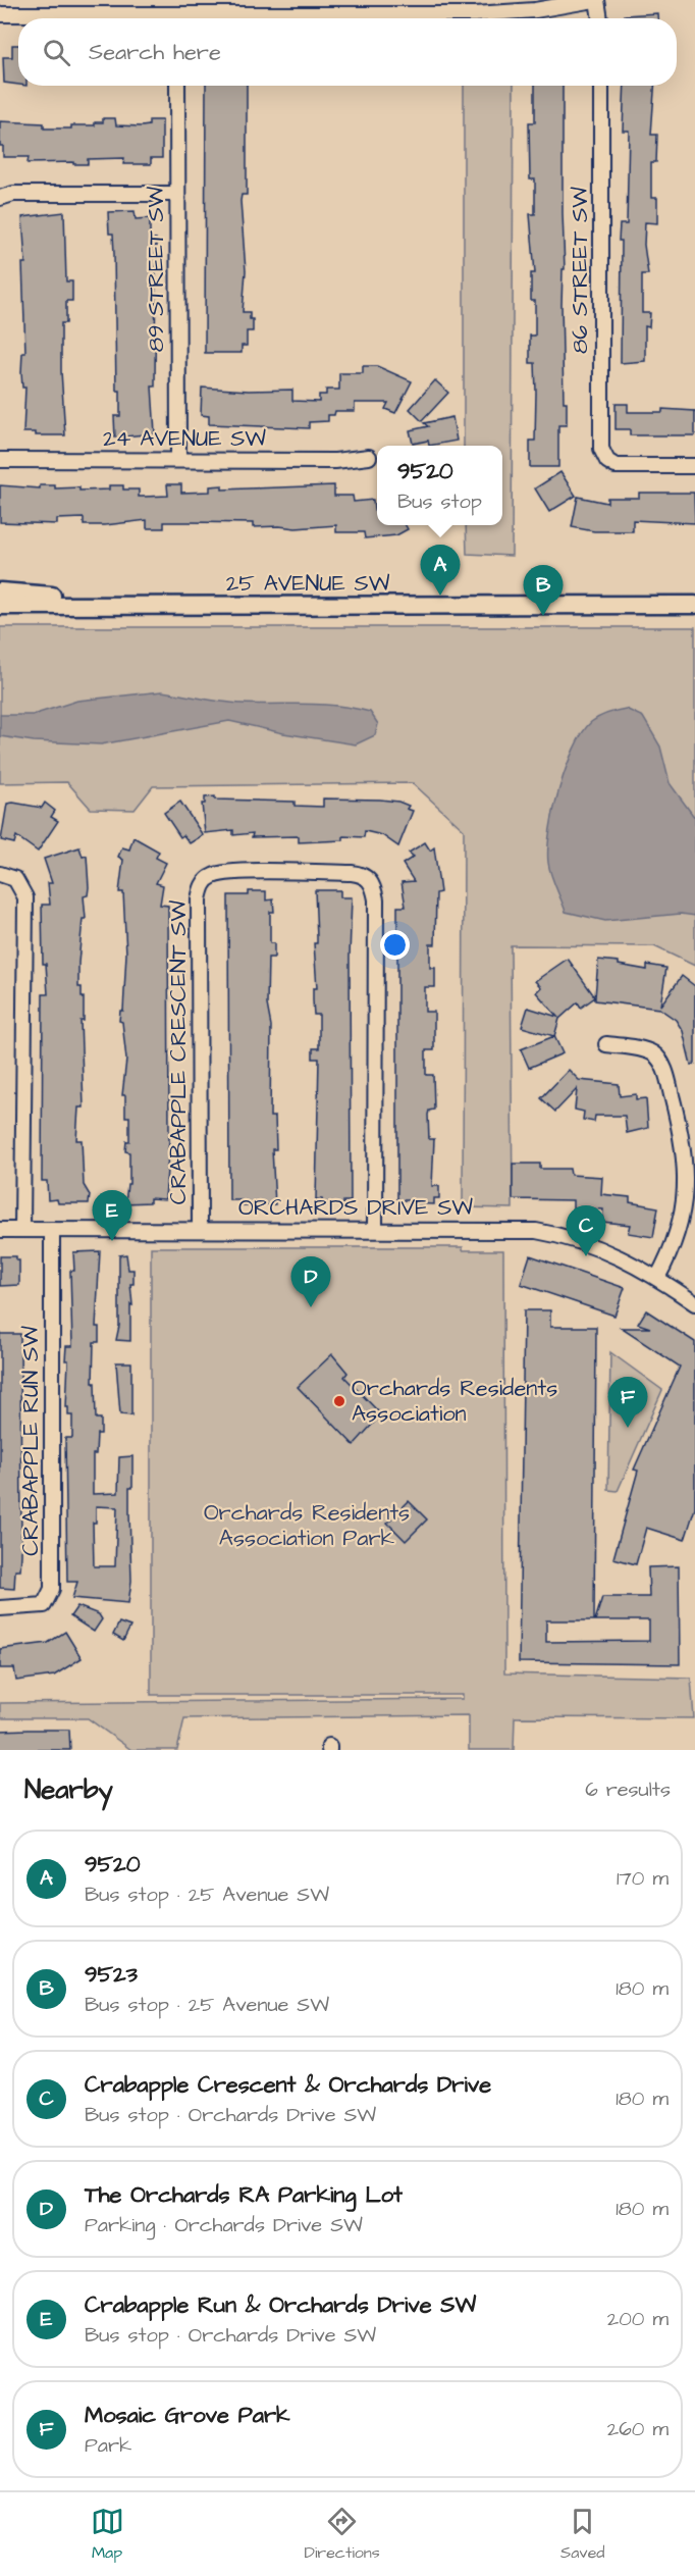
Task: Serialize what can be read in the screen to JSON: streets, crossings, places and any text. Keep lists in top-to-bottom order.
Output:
{
  "streets": {
    "main road": ["25 AVENUE SW"],
    "street": [
      "89 STREET SW",
      "86 STREET SW",
      "24 AVENUE SW",
      "CRABAPPLE CRESCENT SW",
      "ORCHARDS DRIVE SW",
      "CRABAPPLE RUN SW"
    ]
  },
  "crossings": [
    ["89 STREET SW", "24 AVENUE SW"],
    ["CRABAPPLE CRESCENT SW", "ORCHARDS DRIVE SW"],
    ["ORCHARDS DRIVE SW", "CRABAPPLE RUN SW"]
  ],
  "parks": ["Orchards Residents Association Park"],
  "places": ["Orchards Residents Association"],
  "page": {
    "search": "Search here",
    "popup": ["9520", "Bus stop"],
    "pins": [
      "A",
      "B",
      "E",
      "C",
      "D",
      "F"
    ],
    "heading": ["Nearby", "6 results"],
    "list": [
      {
        "mark": "A",
        "name": "9520",
        "note": "Bus stop · 25 Avenue SW",
        "value": "170 m"
      },
      {
        "mark": "B",
        "name": "9523",
        "note": "Bus stop · 25 Avenue SW",
        "value": "180 m"
      },
      {
        "mark": "C",
        "name": "Crabapple Crescent & Orchards Drive",
        "note": "Bus stop · Orchards Drive SW",
        "value": "180 m"
      },
      {
        "mark": "D",
        "name": "The Orchards RA Parking Lot",
        "note": "Parking · Orchards Drive SW",
        "value": "180 m"
      },
      {
        "mark": "E",
        "name": "Crabapple Run & Orchards Drive SW",
        "note": "Bus stop · Orchards Drive SW",
        "value": "200 m"
      },
      {
        "mark": "F",
        "name": "Mosaic Grove Park",
        "note": "Park",
        "value": "260 m"
      }
    ],
    "nav": ["Map", "Directions", "Saved"]
  }
}
